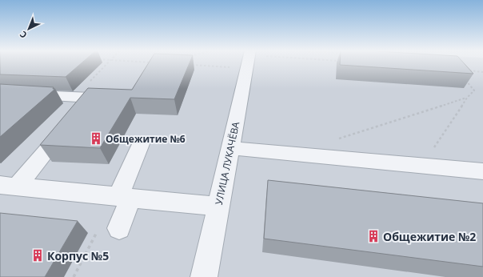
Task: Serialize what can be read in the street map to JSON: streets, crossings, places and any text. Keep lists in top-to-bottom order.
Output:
{
  "streets": {
    "street": ["УЛИЦА ЛУКАЧЁВА"]
  },
  "places": {
    "building": ["Общежитие №6", "Общежитие №2", "Корпус №5"]
  },
  "north": "bottom left"
}
